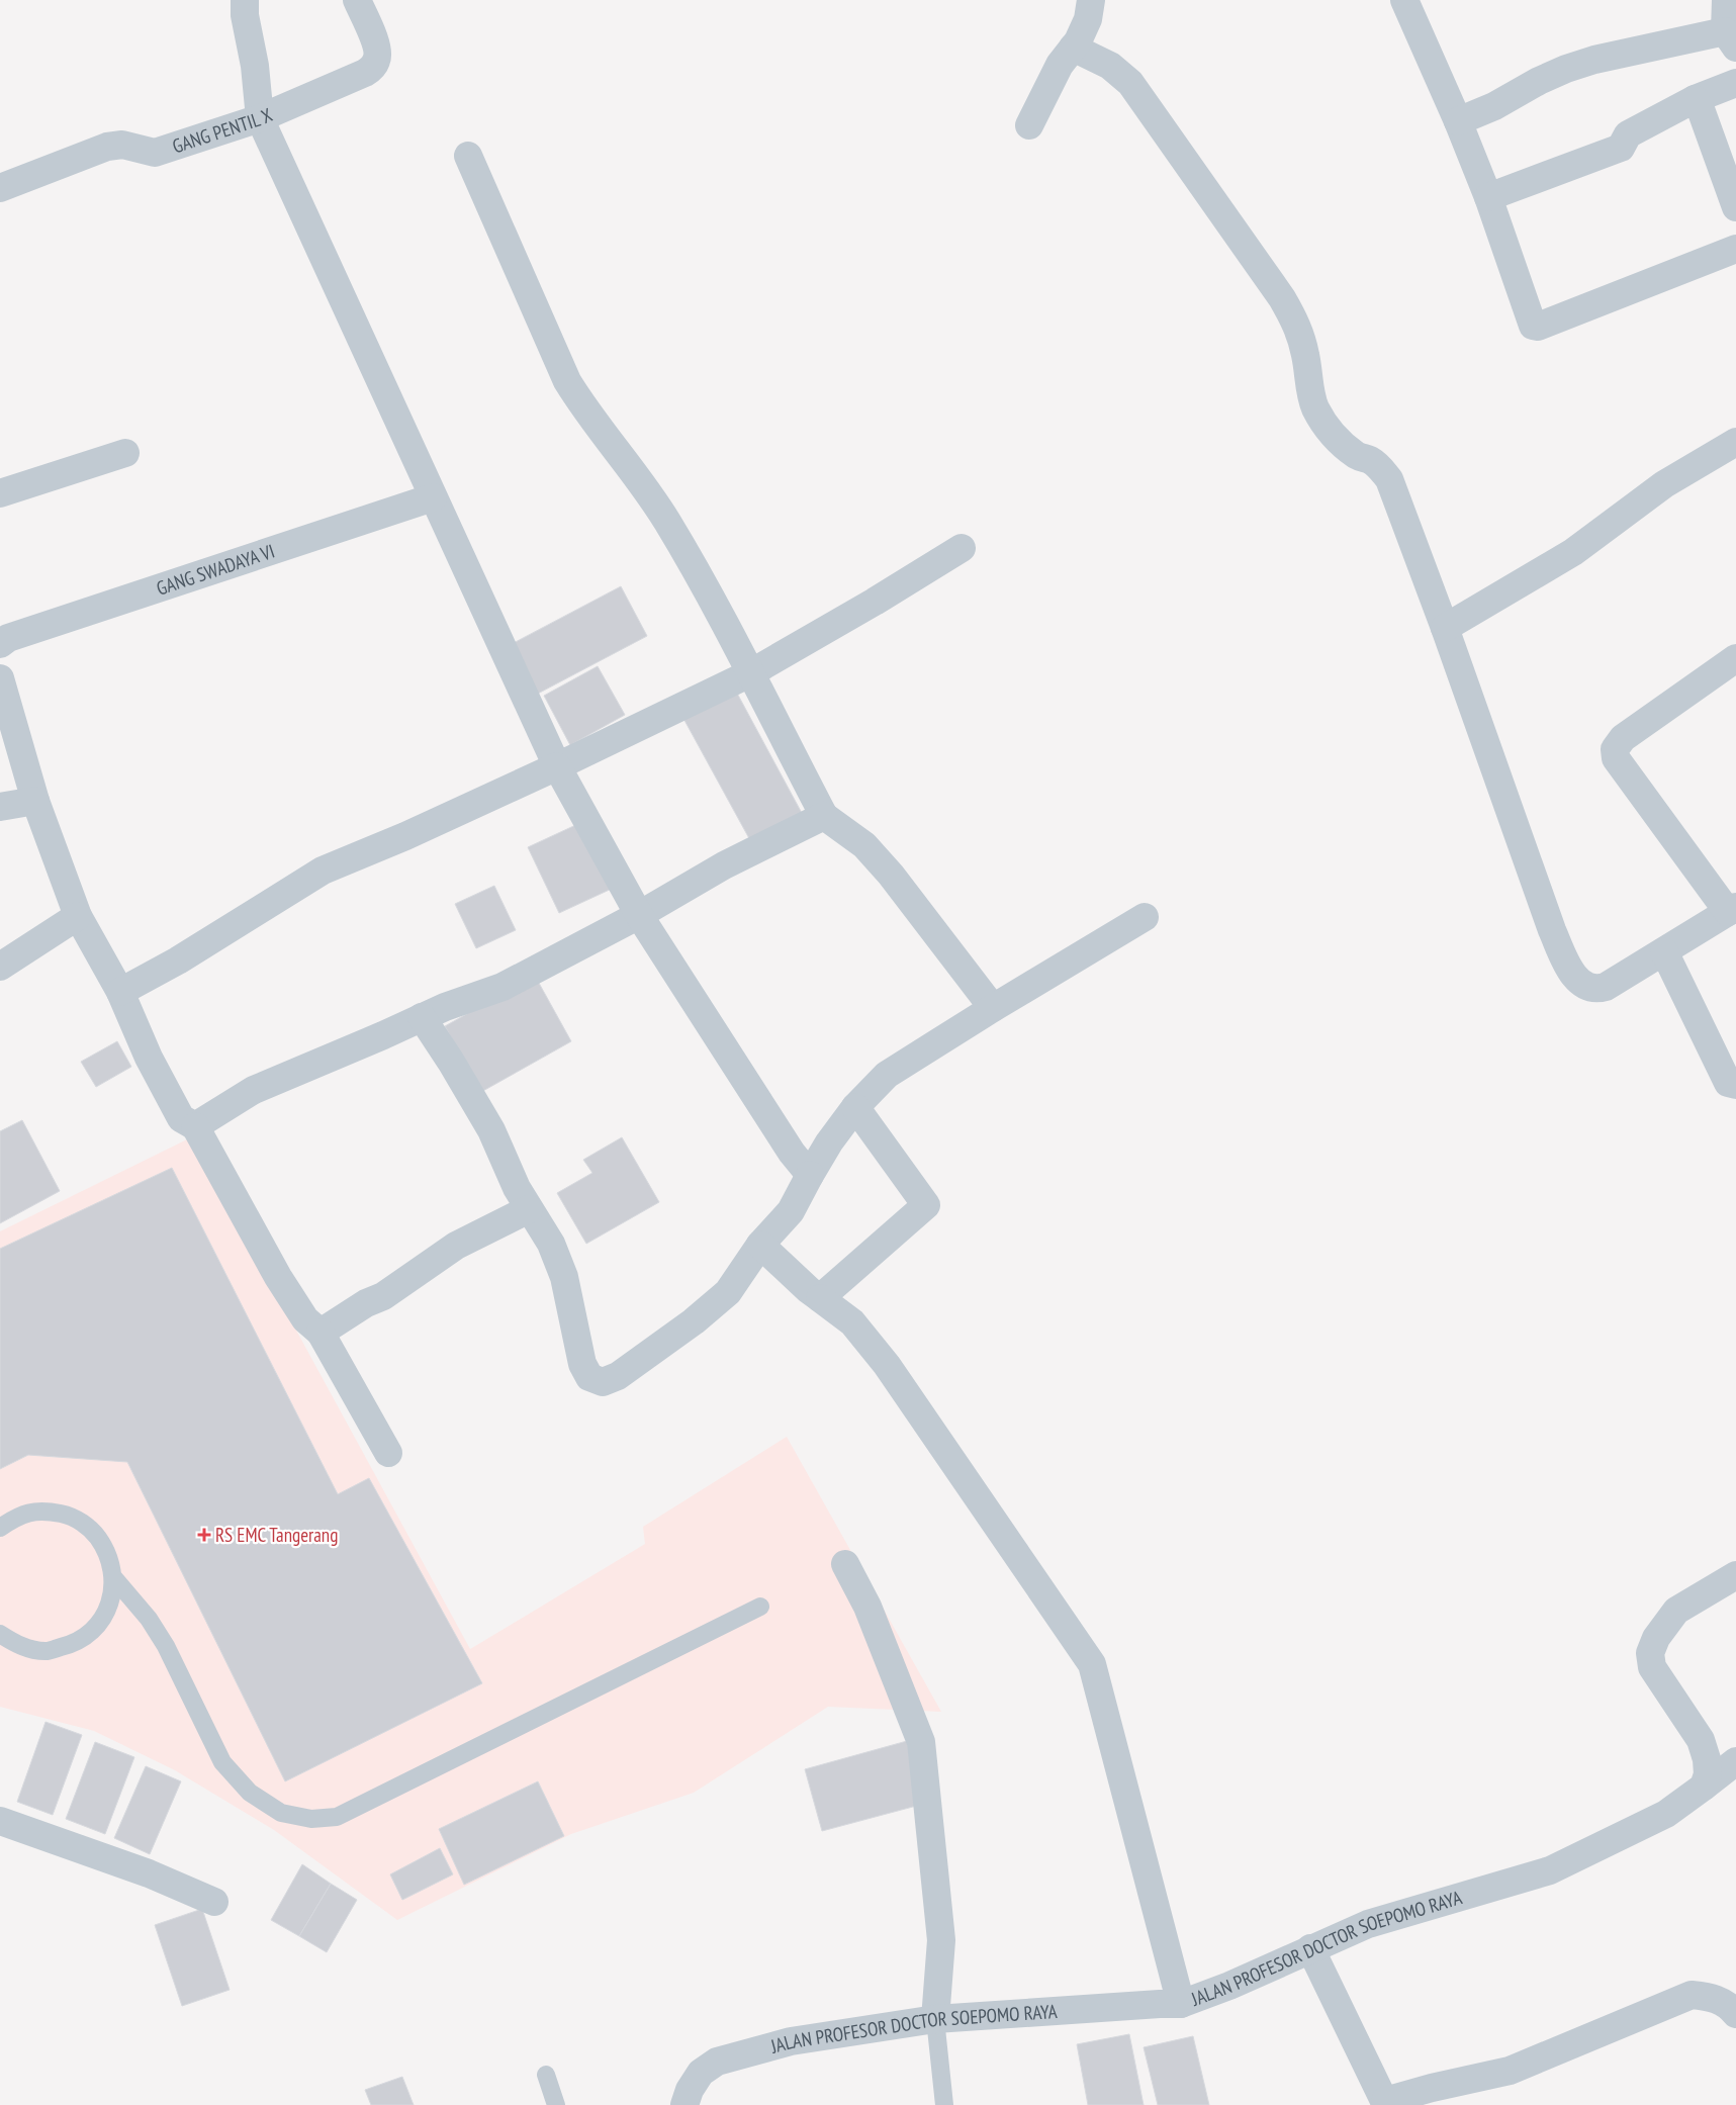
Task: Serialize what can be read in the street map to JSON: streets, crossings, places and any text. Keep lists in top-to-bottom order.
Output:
{
  "streets": {
    "street": ["GANG PENTIL X", "GANG SWADAYA VI", "JALAN PROFESOR DOCTOR SOEPOMO RAYA"]
  },
  "places": {
    "health": ["RS EMC Tangerang"]
  }
}
